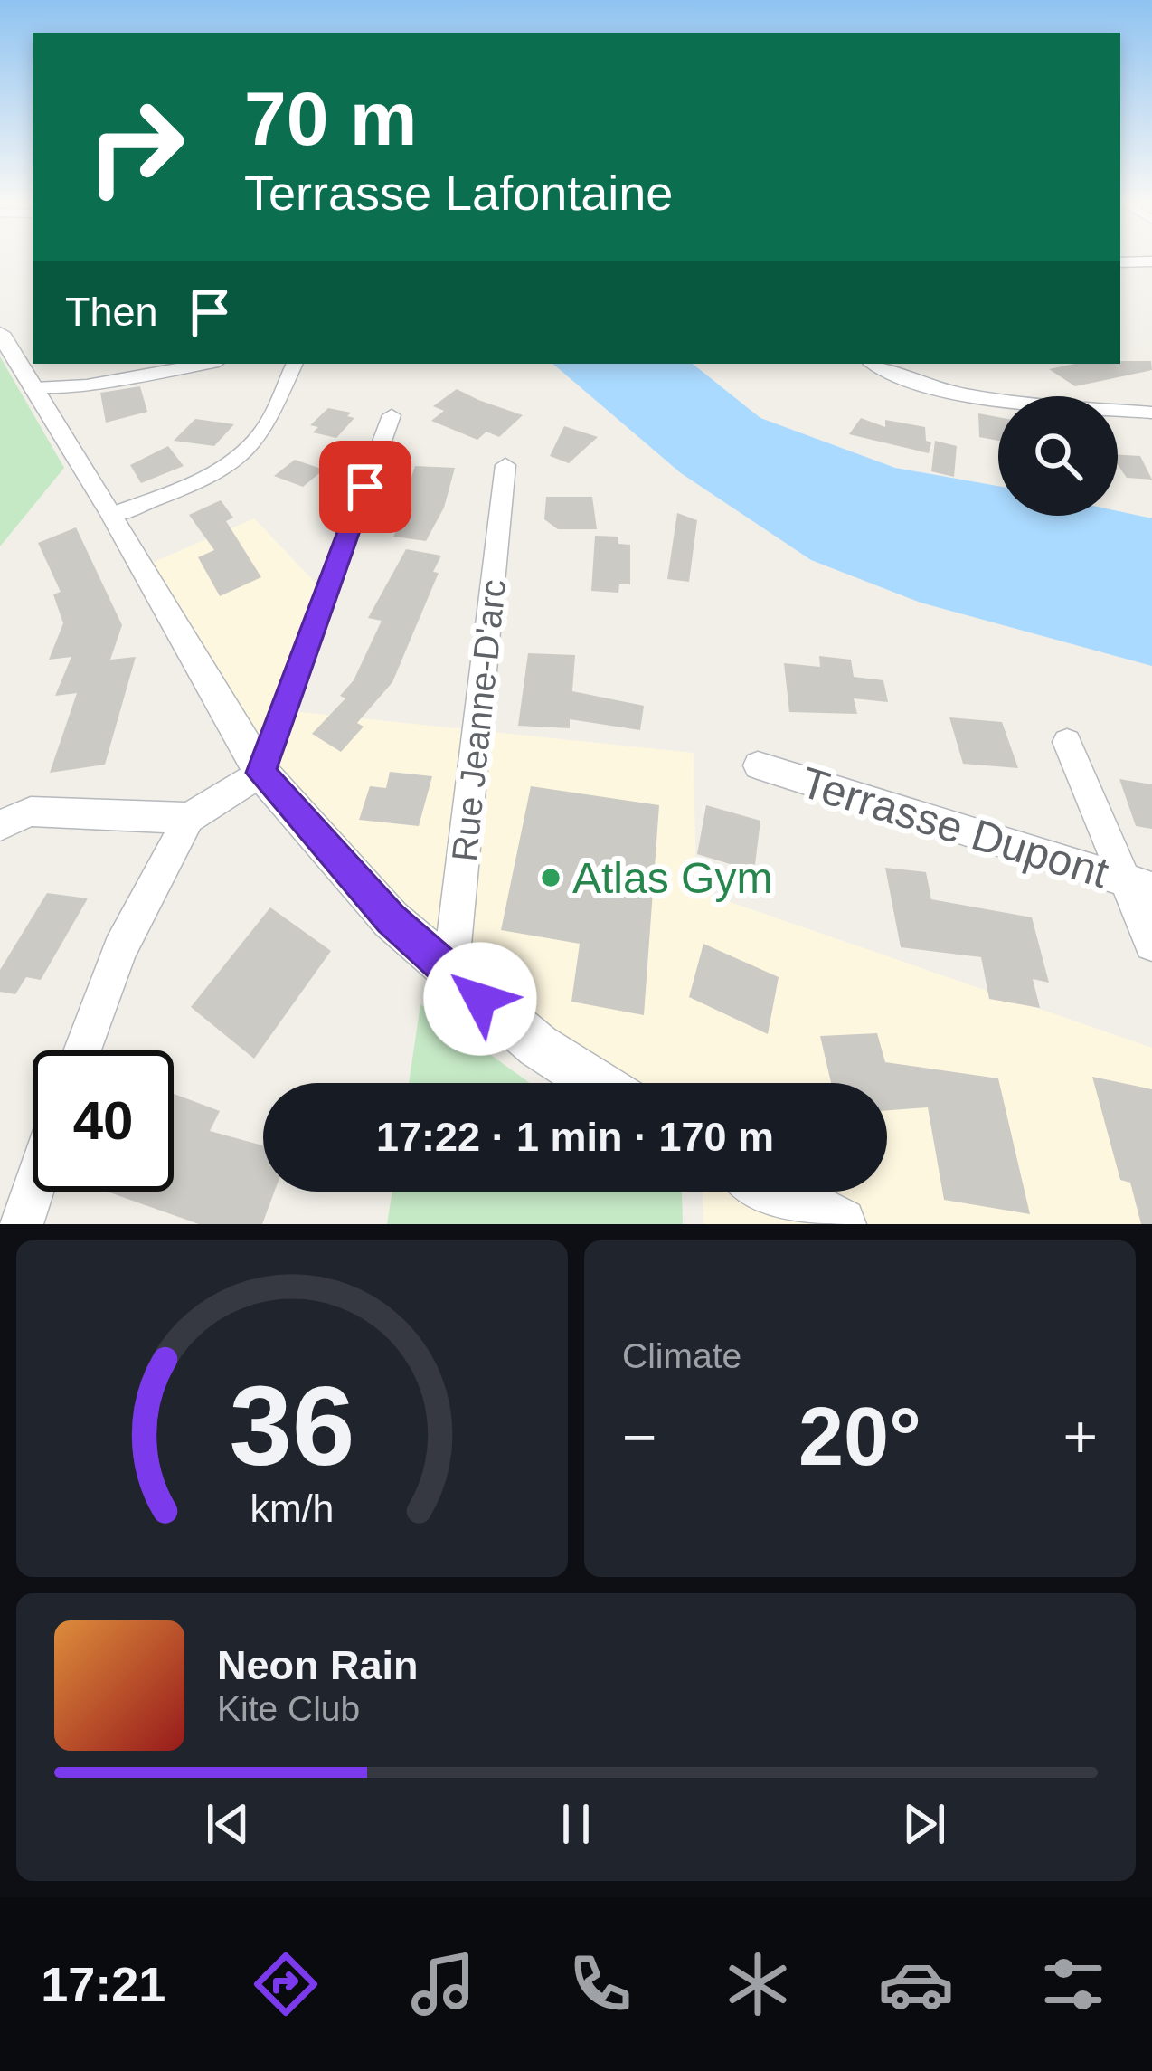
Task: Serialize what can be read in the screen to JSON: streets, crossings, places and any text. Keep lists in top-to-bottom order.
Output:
{
  "streets": {
    "street": ["Rue Jeanne-D'arc", "Terrasse Dupont"]
  },
  "places": ["Atlas Gym"],
  "page": {
    "turn": ["70 m", "Terrasse Lafontaine"],
    "then": "Then",
    "limit": "40",
    "trip": "17:22 · 1 min · 170 m",
    "tile": "Climate",
    "heat": ["−", "20°", "+"],
    "song": ["Neon Rain", "Kite Club"],
    "tabs": "17:21",
    "gauge": ["36", "km/h"]
  }
}
